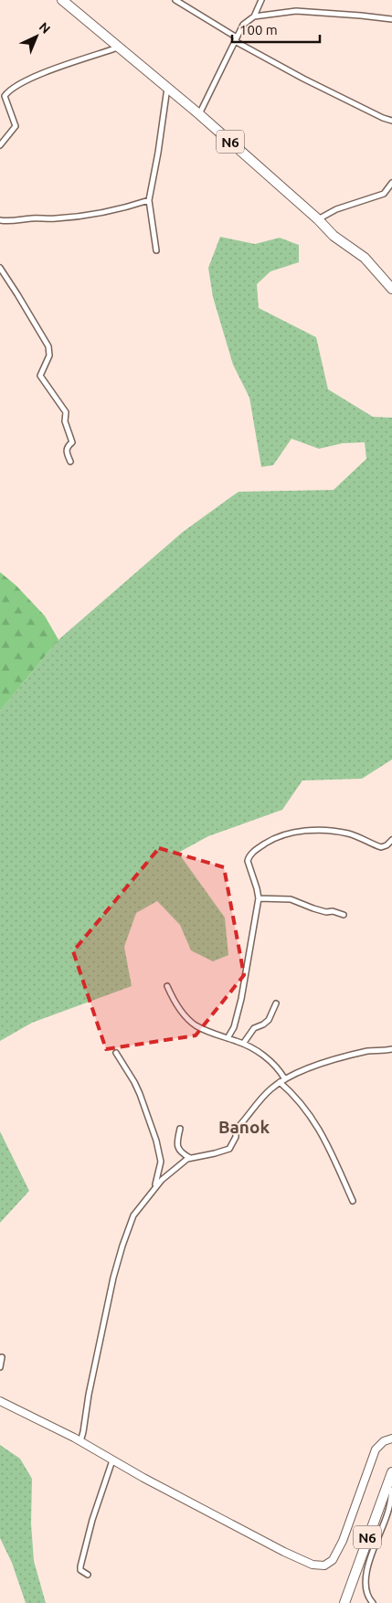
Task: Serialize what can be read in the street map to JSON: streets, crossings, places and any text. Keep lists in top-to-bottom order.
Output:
{
  "streets": {
    "highway": ["N6"]
  },
  "districts": ["Banok"],
  "scale_bar": "100 m",
  "north": "top right"
}
